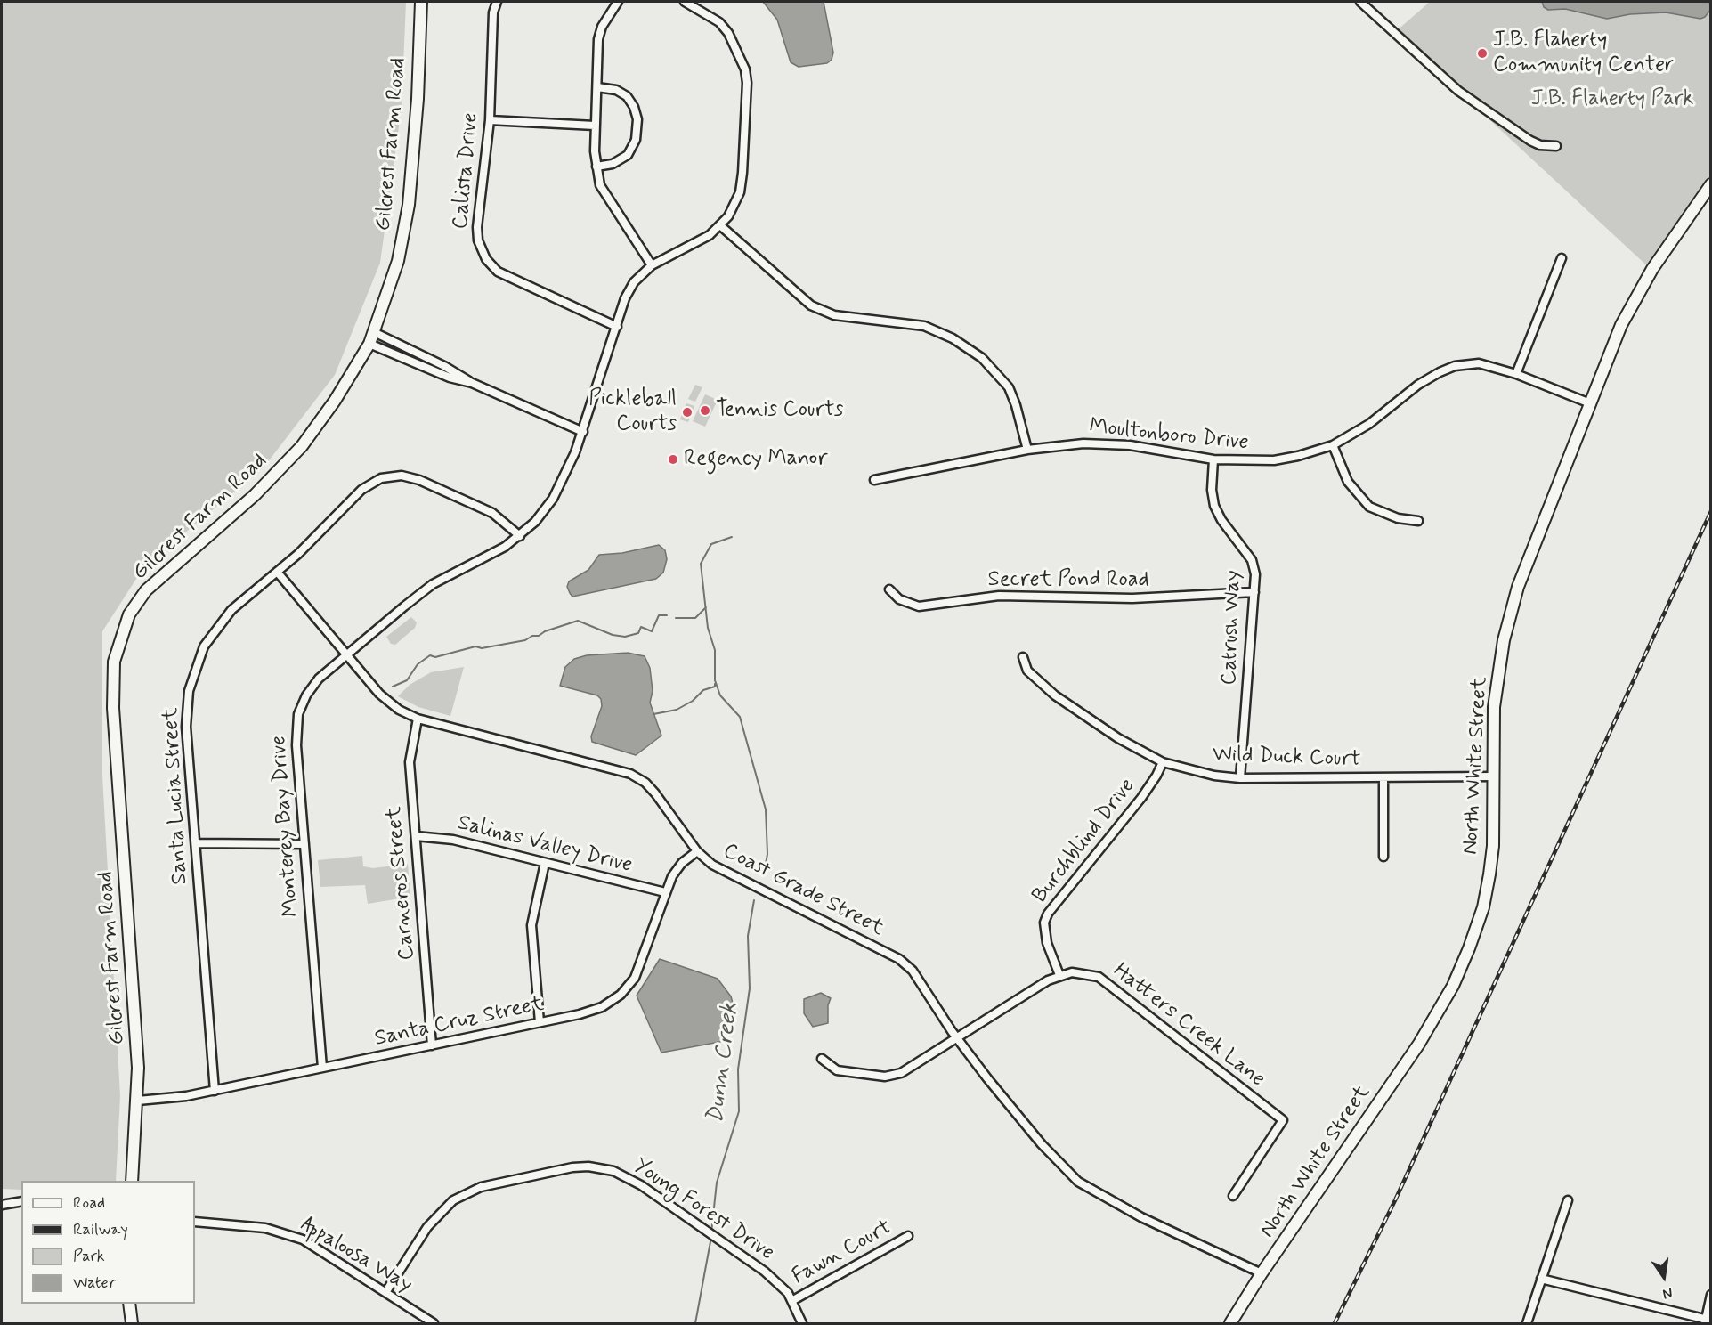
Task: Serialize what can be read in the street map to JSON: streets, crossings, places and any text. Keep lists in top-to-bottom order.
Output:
{
  "streets": {
    "main road": ["Gilcrest Farm Road", "North White Street"],
    "street": [
      "Calista Drive",
      "Moultonboro Drive",
      "Secret Pond Road",
      "Catrush Way",
      "Wild Duck Court",
      "Santa Lucia Street",
      "Monterey Bay Drive",
      "Burchblind Drive",
      "Salinas Valley Drive",
      "Carneros Street",
      "Coast Grade Street",
      "Santa Cruz Street",
      "Hatters Creek Lane",
      "Young Forest Drive",
      "Fawn Court",
      "Appaloosa Way"
    ]
  },
  "crossings": [
    ["Gilcrest Farm Road", "Santa Cruz Street"],
    ["Calista Drive", "Monterey Bay Drive"],
    ["Moultonboro Drive", "Catrush Way"],
    ["Moultonboro Drive", "North White Street"],
    ["Secret Pond Road", "Catrush Way"],
    ["Catrush Way", "Wild Duck Court"],
    ["Wild Duck Court", "North White Street"],
    ["Wild Duck Court", "Burchblind Drive"],
    ["North White Street", "Coast Grade Street"],
    ["Santa Lucia Street", "Monterey Bay Drive"],
    ["Santa Lucia Street", "Coast Grade Street"],
    ["Santa Lucia Street", "Santa Cruz Street"],
    ["Monterey Bay Drive", "Coast Grade Street"],
    ["Monterey Bay Drive", "Santa Cruz Street"],
    ["Burchblind Drive", "Hatters Creek Lane"],
    ["Salinas Valley Drive", "Carneros Street"],
    ["Salinas Valley Drive", "Santa Cruz Street"],
    ["Carneros Street", "Coast Grade Street"],
    ["Carneros Street", "Santa Cruz Street"],
    ["Coast Grade Street", "Santa Cruz Street"],
    ["Coast Grade Street", "Hatters Creek Lane"],
    ["Young Forest Drive", "Fawn Court"],
    ["Young Forest Drive", "Appaloosa Way"]
  ],
  "water": ["Dunn Creek"],
  "parks": ["J.B. Flaherty Park"],
  "places": [
    "J.B. Flaherty Community Center",
    "Tennis Courts",
    "Pickleball Courts",
    "Regency Manor"
  ],
  "legend": [
    "Road",
    "Railway",
    "Park",
    "Water"
  ],
  "north": "bottom"
}
